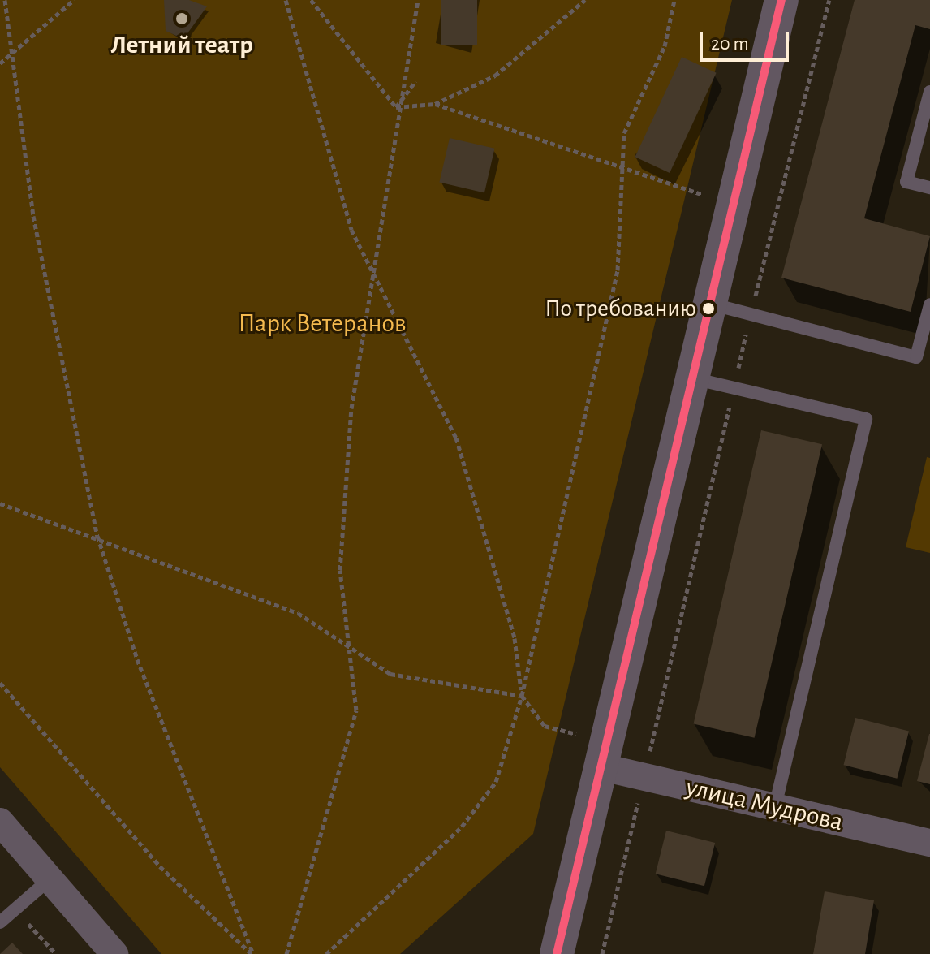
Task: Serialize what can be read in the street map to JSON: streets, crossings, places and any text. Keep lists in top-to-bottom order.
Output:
{
  "streets": {
    "street": ["улица Мудрова"]
  },
  "parks": ["Парк Ветеранов"],
  "places": ["Летний театр", "По требованию"],
  "scale_bar": "20 m"
}
